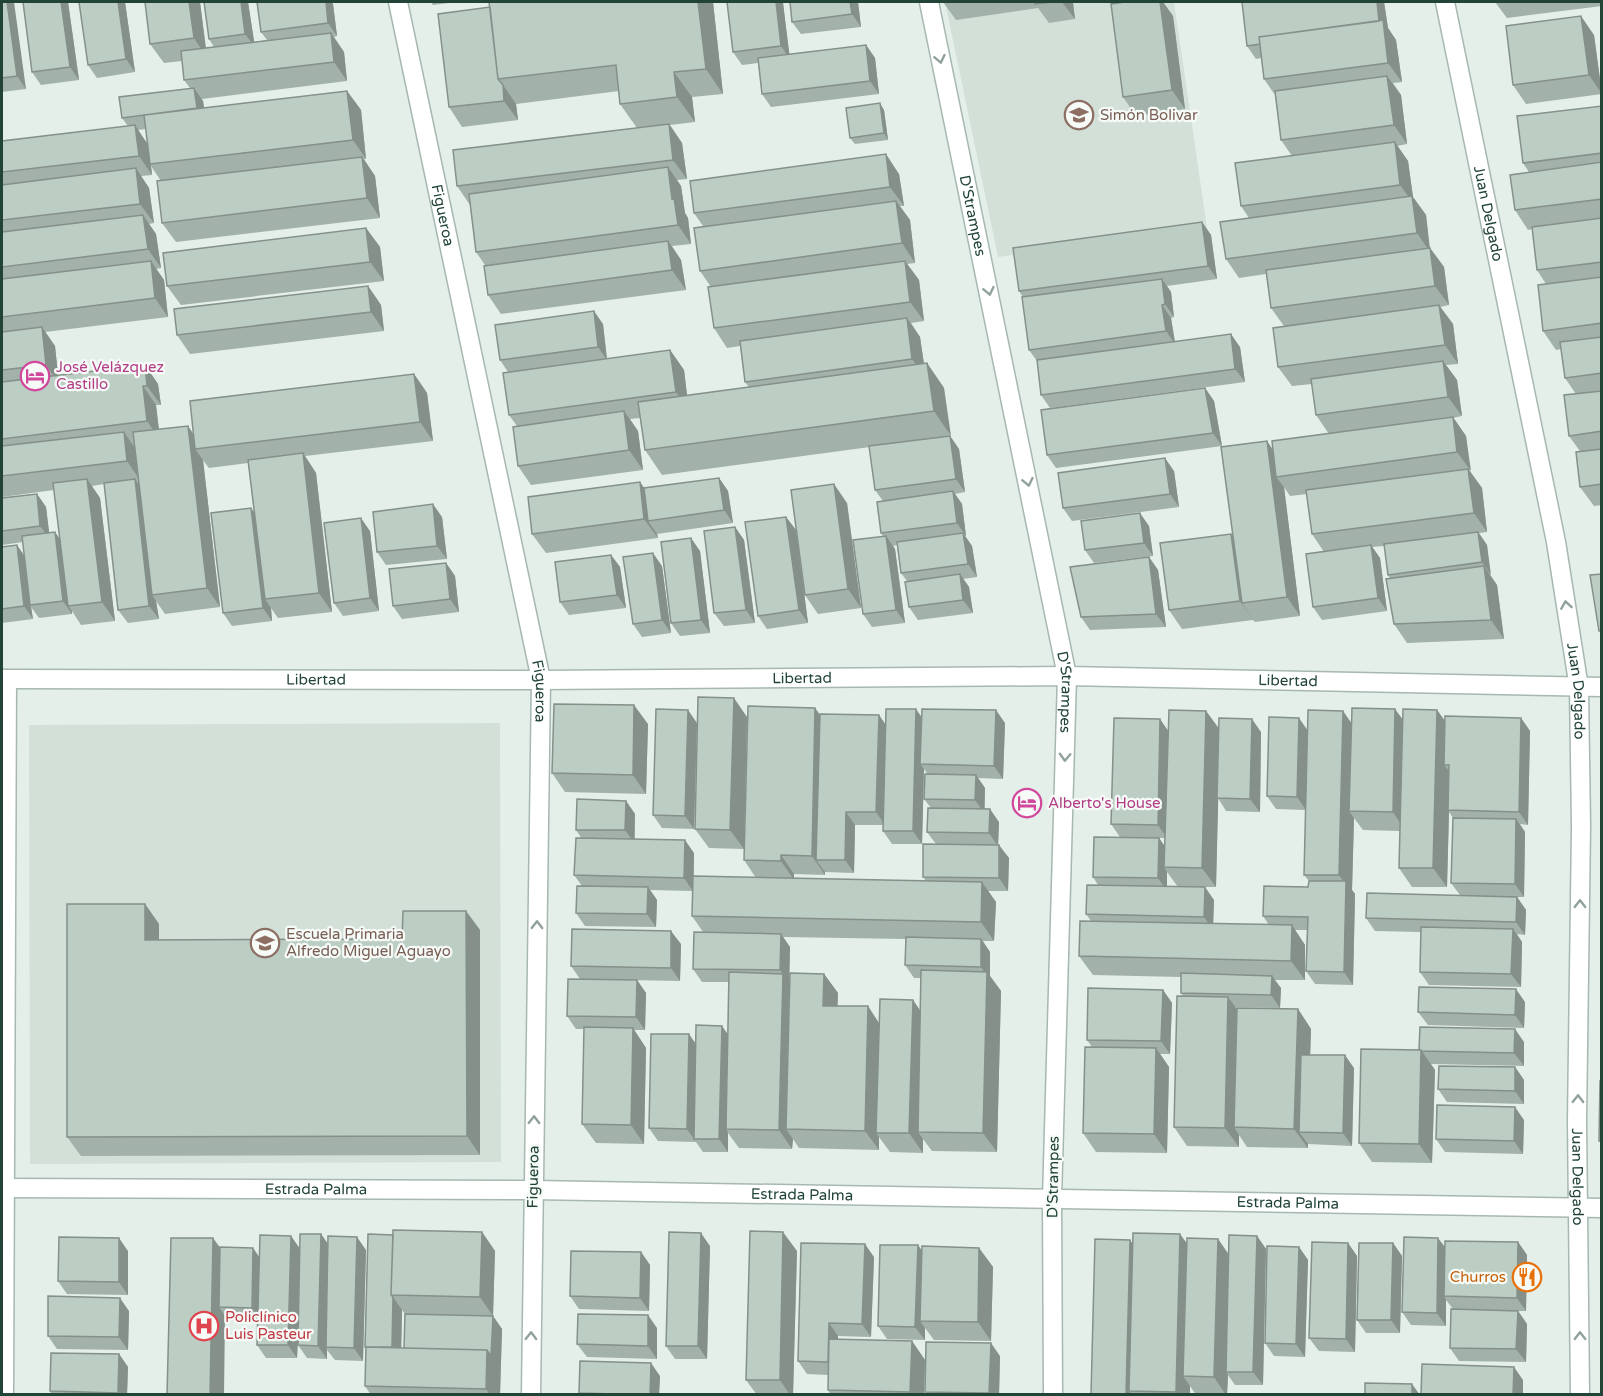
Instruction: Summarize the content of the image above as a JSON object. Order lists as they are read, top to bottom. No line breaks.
{"streets":{"street":["Juan Delgado","Figueroa","D'Strampes","Libertad","Estrada Palma"]},"crossings":[["Juan Delgado","Libertad"],["Juan Delgado","Estrada Palma"],["Figueroa","Libertad"],["Figueroa","Estrada Palma"],["D'Strampes","Libertad"],["D'Strampes","Estrada Palma"]],"one_way":["Juan Delgado","Figueroa","D'Strampes"],"places":{"school or university":["Simón Bolivar","Escuela Primaria Alfredo Miguel Aguayo"],"hotel":["José Velázquez Castillo","Alberto's House"],"restaurant":["Churros"],"hospital":["Policlínico Luis Pasteur"]}}
